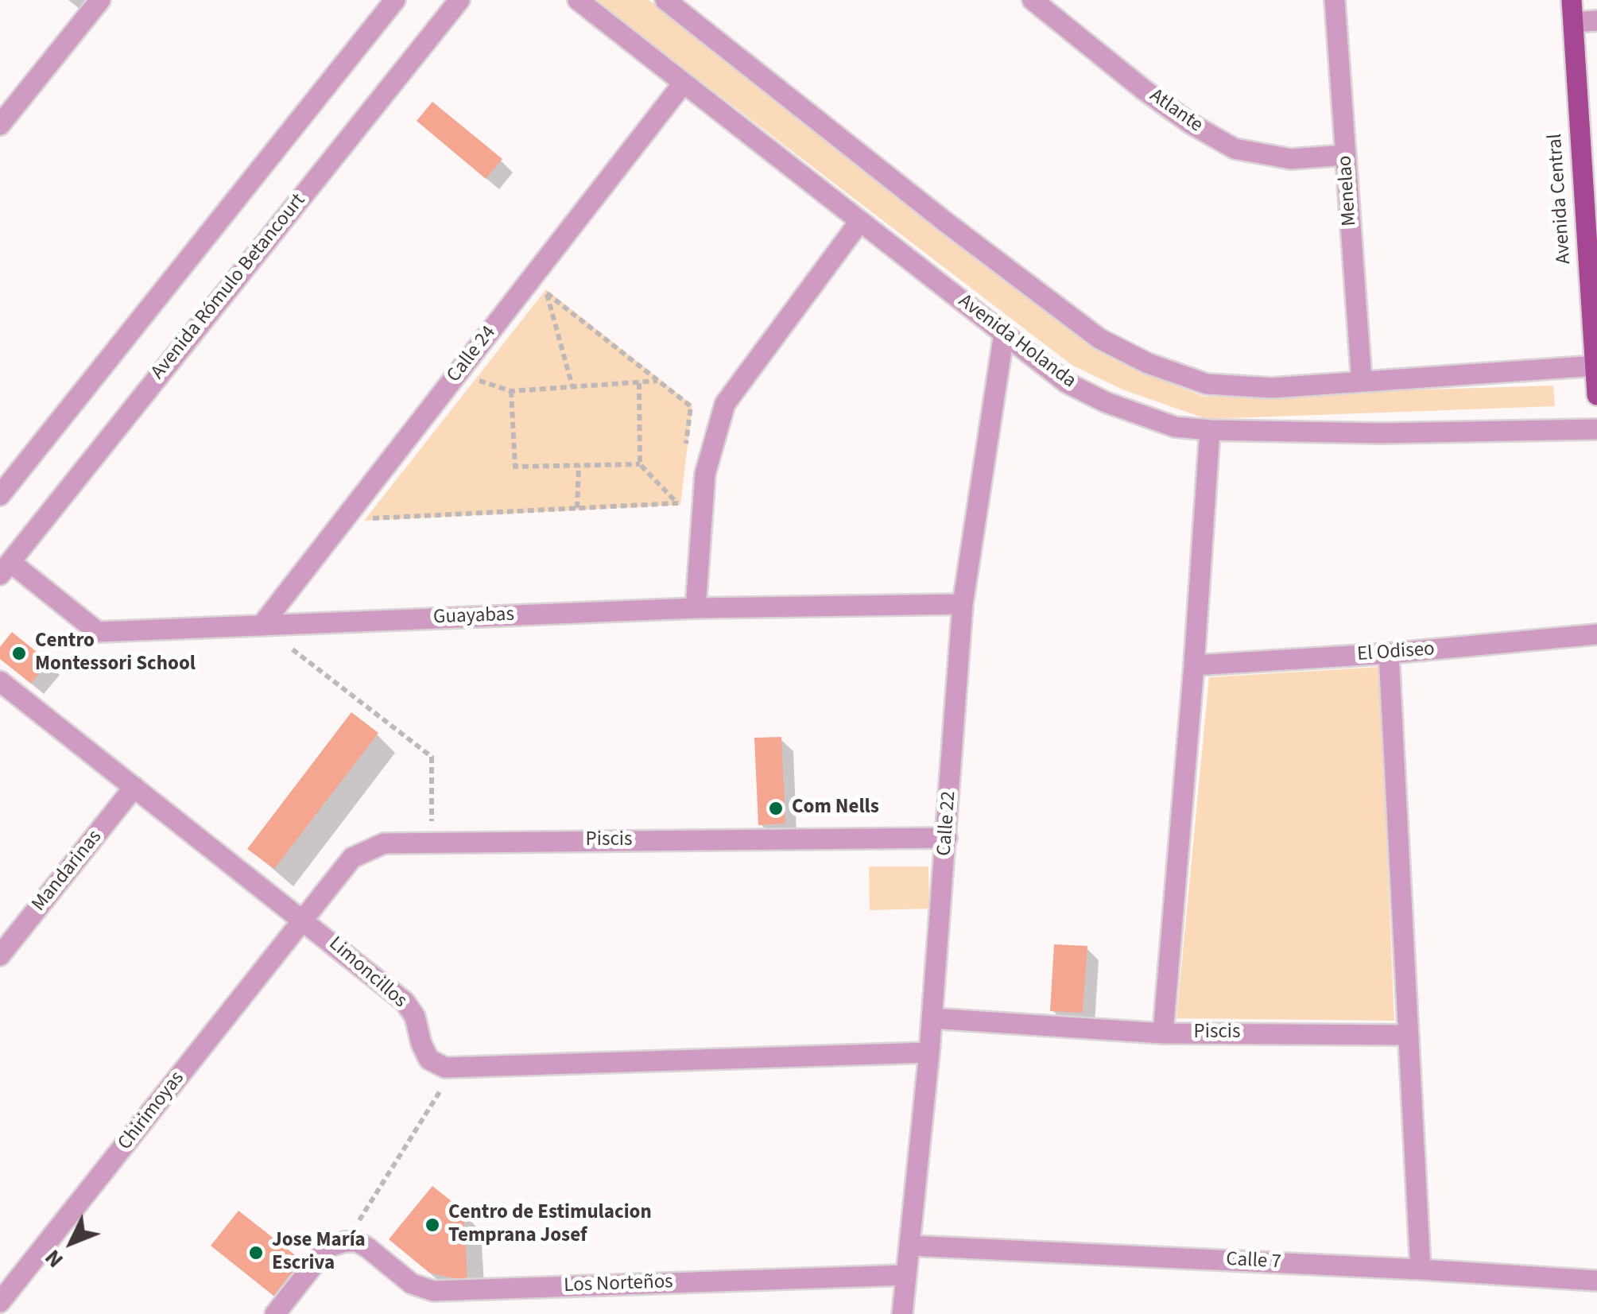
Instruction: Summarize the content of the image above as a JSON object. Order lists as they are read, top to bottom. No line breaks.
{"streets":{"main road":["Avenida Central"],"street":["Atlante","Menelao","Avenida Rómulo Betancourt","Avenida Holanda","Calle 24","Guayabas","El Odiseo","Calle 22","Piscis","Mandarinas","Limoncillos","Chirimoyas","Calle 7","Los Norteños"]},"crossings":[["Atlante","Menelao"],["Avenida Rómulo Betancourt","Guayabas"],["Avenida Holanda","Calle 24"],["Avenida Holanda","Calle 22"],["Calle 24","Guayabas"],["Guayabas","Calle 22"],["Calle 22","Piscis"],["Calle 22","Calle 7"],["Calle 22","Los Norteños"],["Piscis","Limoncillos"],["Piscis","Chirimoyas"],["Mandarinas","Limoncillos"],["Limoncillos","Chirimoyas"]],"places":["Centro Montessori School","Com Nells","Centro de Estimulacion Temprana Josef","Jose María Escriva"],"north":"bottom left"}
